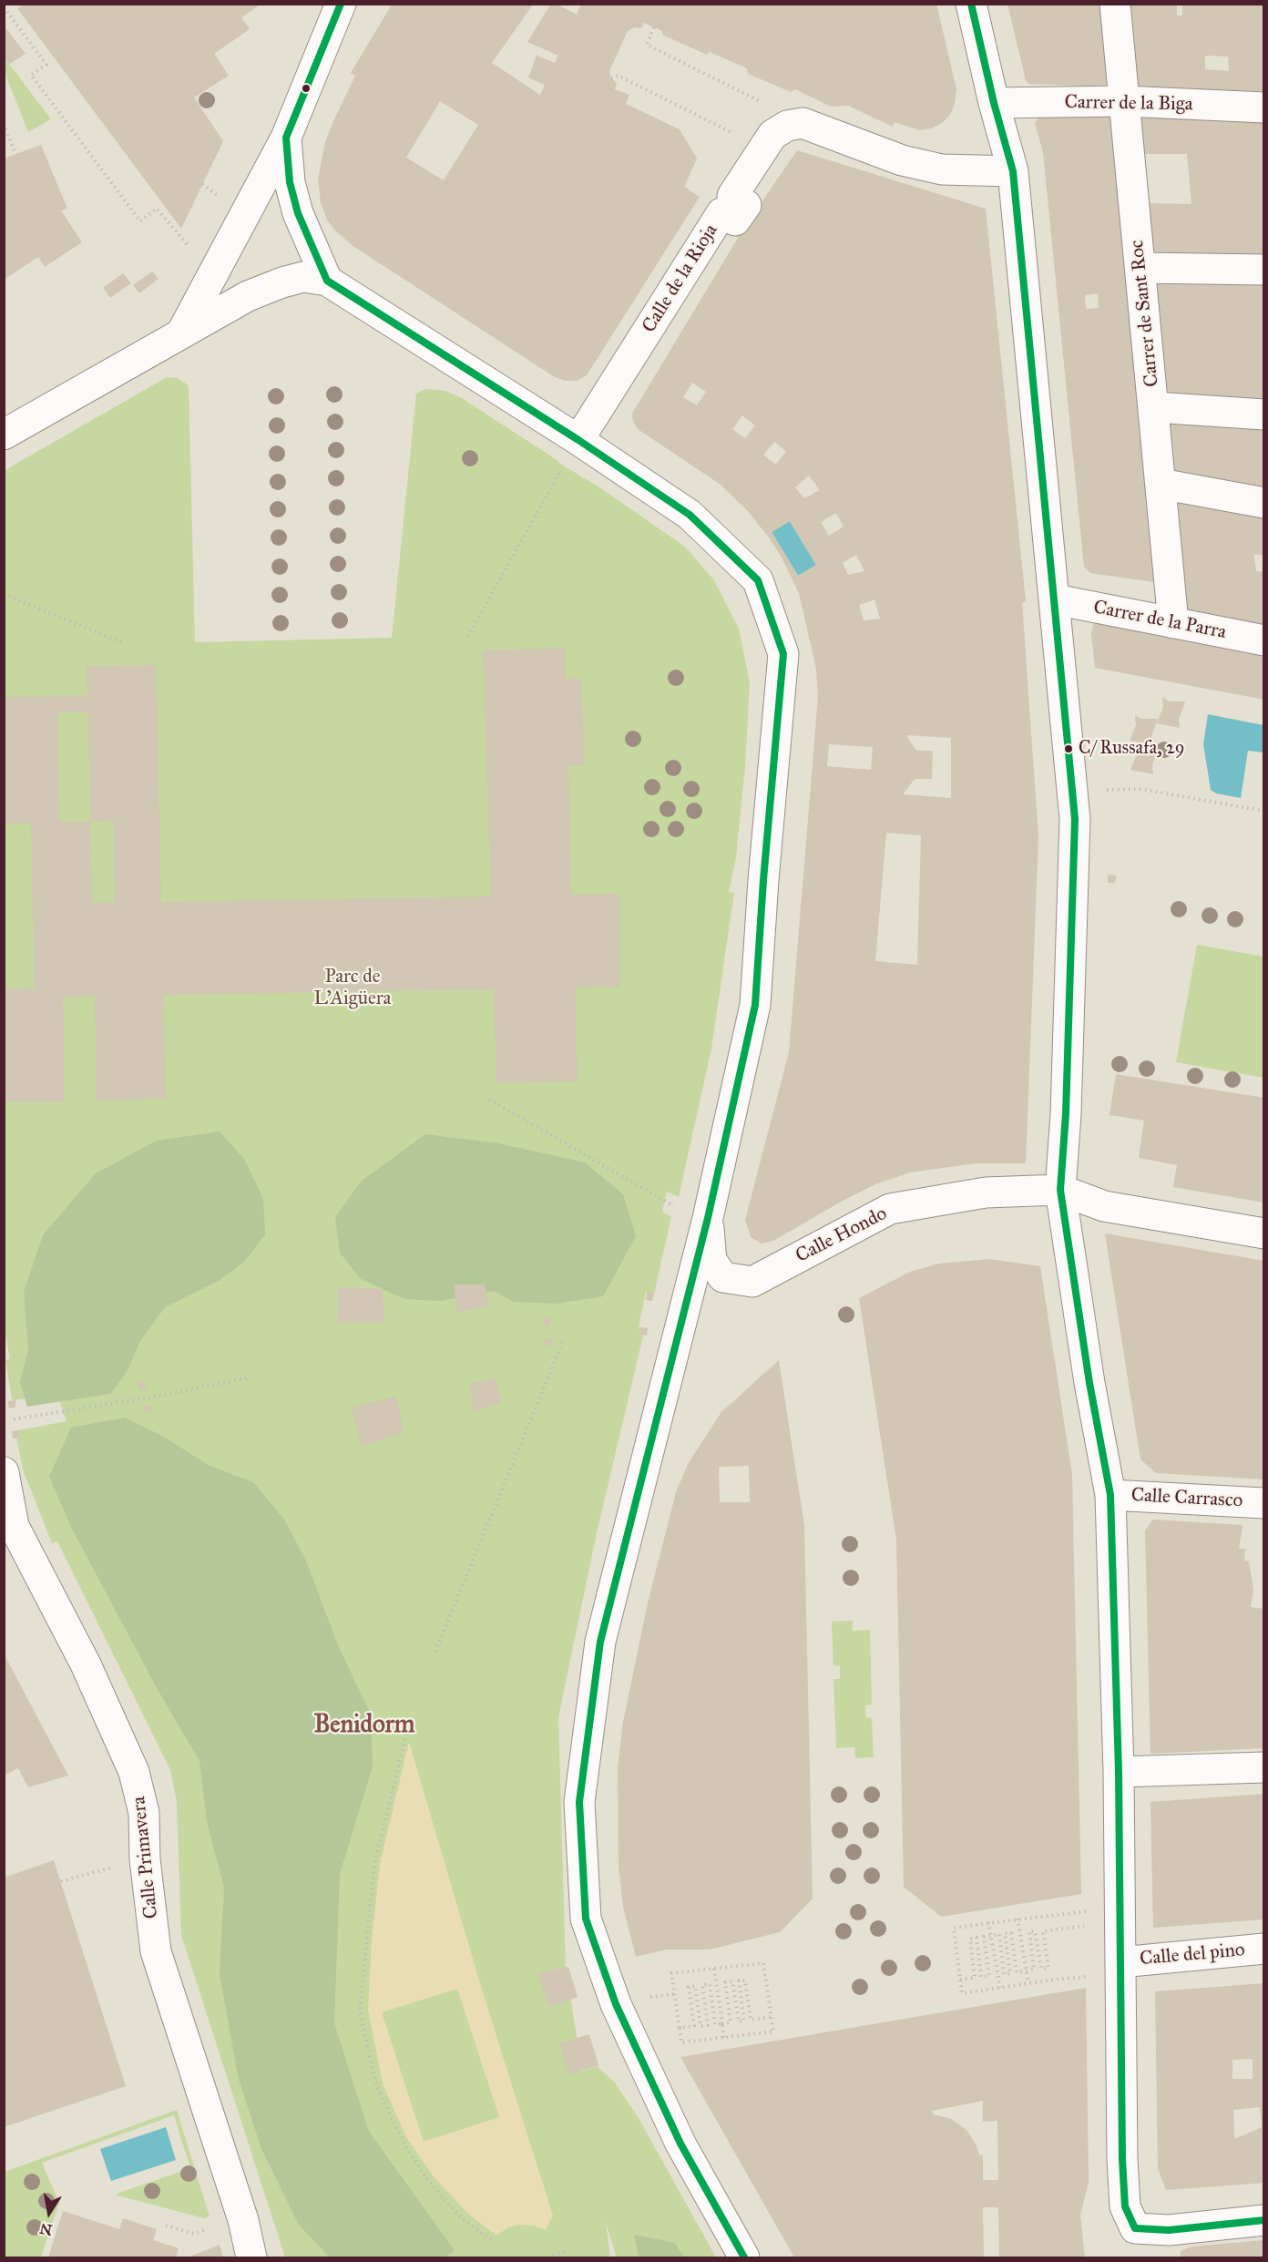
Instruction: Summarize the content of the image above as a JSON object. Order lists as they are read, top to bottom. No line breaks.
{"streets":{"street":["Carrer de la Biga","Calle de la Rioja","Carrer de Sant Roc","Carrer de la Parra","Calle Hondo","Calle Carrasco","Calle Primavera","Calle del pino"]},"crossings":[["Carrer de la Biga","Carrer de Sant Roc"],["Carrer de Sant Roc","Carrer de la Parra"]],"districts":["Benidorm"],"parks":["Parc de L'Aigüera"],"places":["C/ Russafa, 29"],"north":"bottom"}
